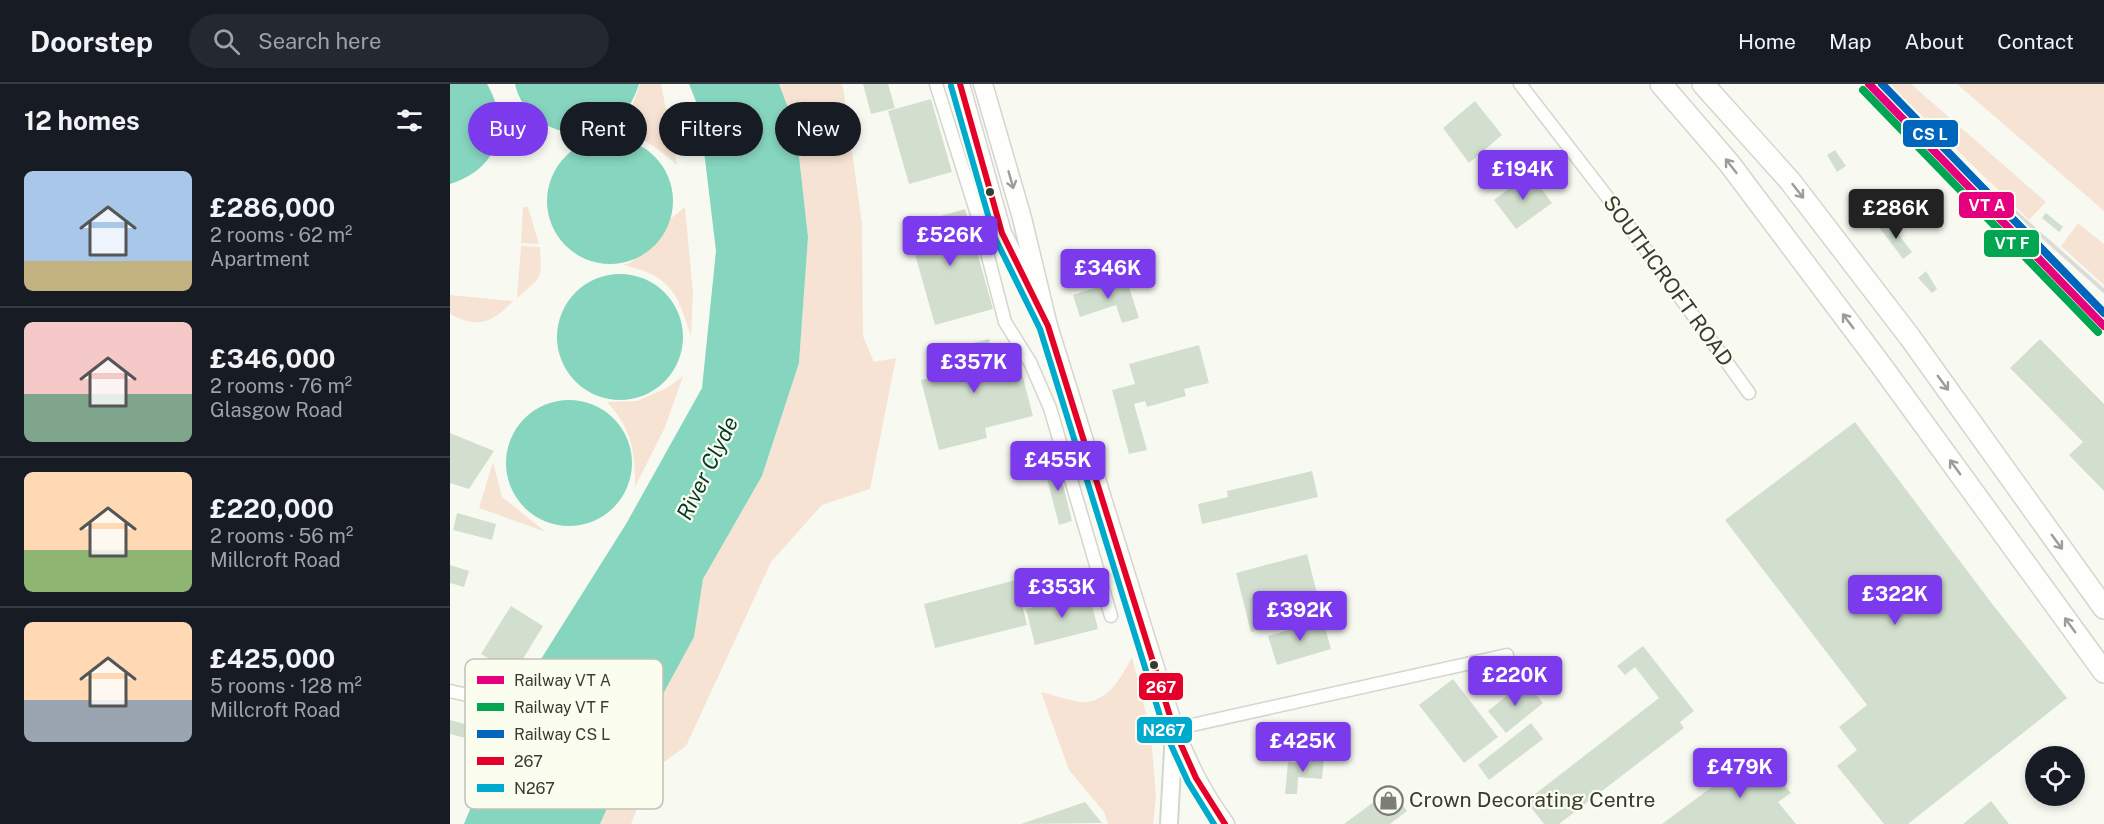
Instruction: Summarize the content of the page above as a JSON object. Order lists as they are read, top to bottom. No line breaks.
{"streets":{"street":["SOUTHCROFT ROAD"]},"water":["River Clyde"],"places":{"shop":["Crown Decorating Centre"]},"lines":["transit line 267","transit line N267"],"legend":["Railway VT A","Railway VT F","Railway CS L","267","N267"],"page":{"header":"Doorstep","search":"Search here","nav":["Home","Map","About","Contact"],"heading":"12 homes","chip":["Buy","Rent","Filters","New"],"price":["£194K","£286K","£526K","£346K","£357K","£455K","£353K","£322K","£392K","£220K","£425K","£479K"],"list":[{"name":"£286,000","note":"2 rooms · 62 m² · Apartment"},{"name":"£346,000","note":"2 rooms · 76 m² · Glasgow Road"},{"name":"£220,000","note":"2 rooms · 56 m² · Millcroft Road"},{"name":"£425,000","note":"5 rooms · 128 m² · Millcroft Road"}]}}
